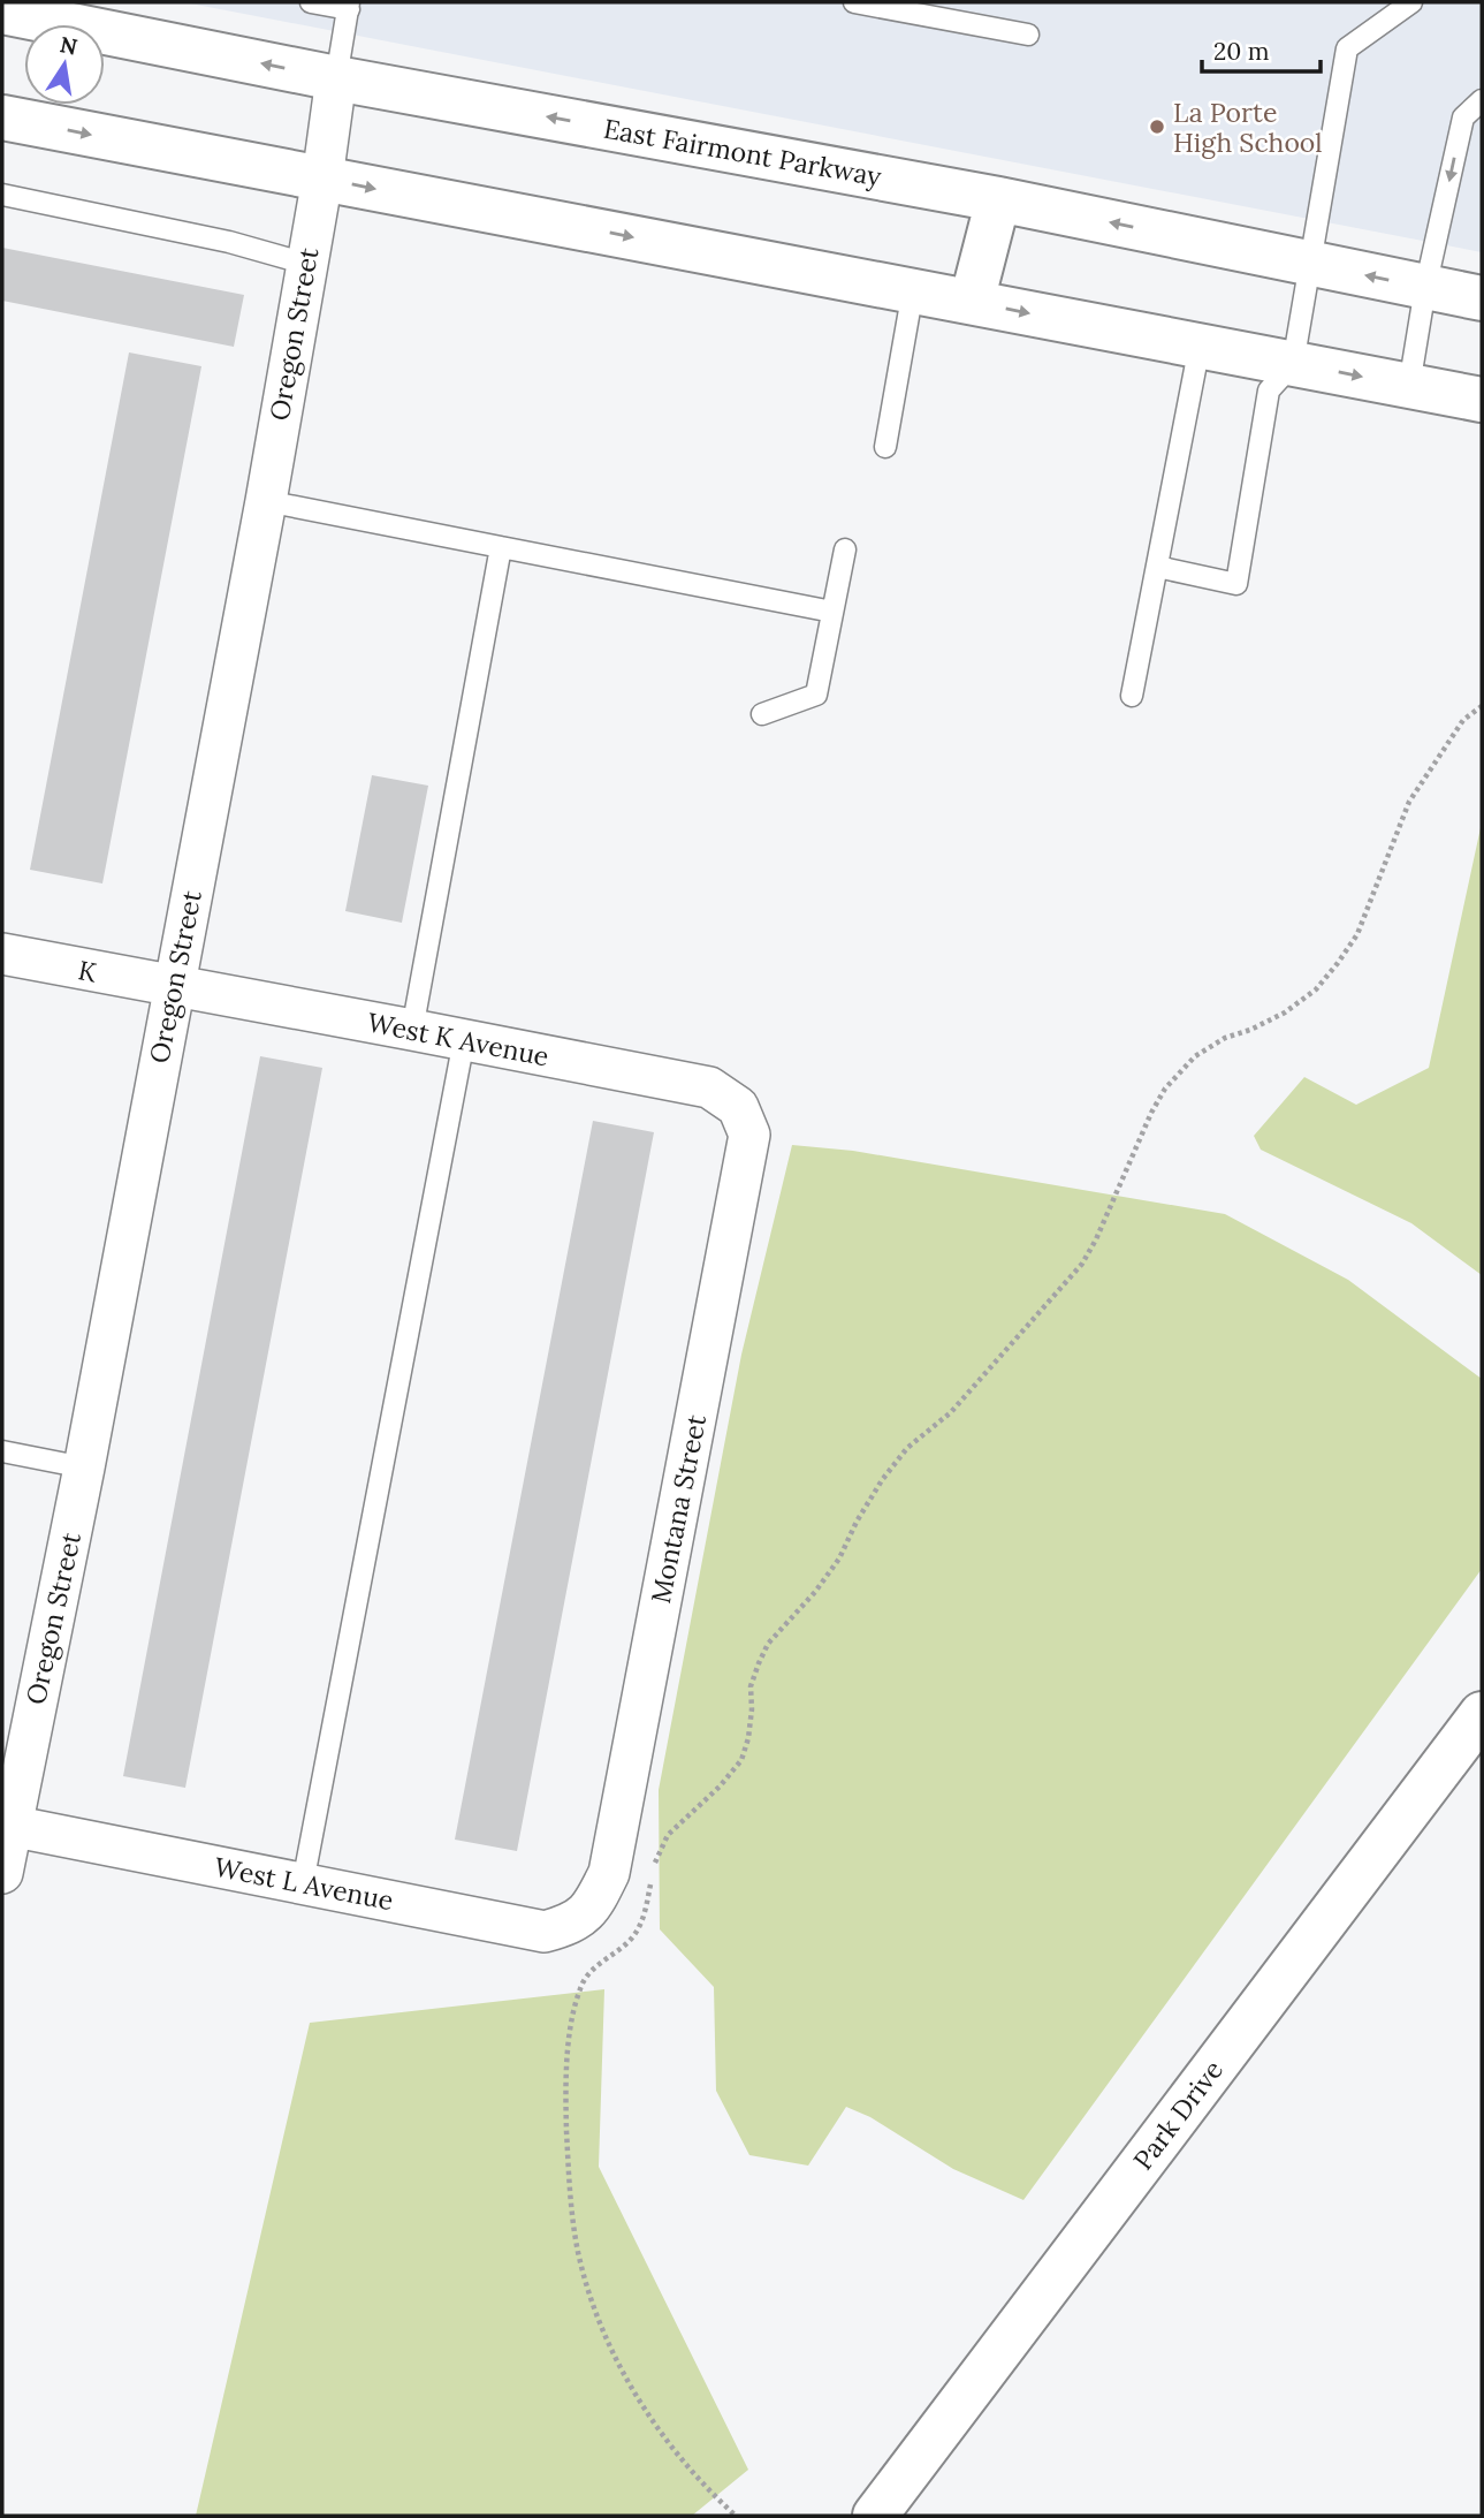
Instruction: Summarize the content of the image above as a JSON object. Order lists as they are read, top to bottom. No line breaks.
{"streets":{"street":["East Fairmont Parkway","Oregon Street","K","West K Avenue","Montana Street","West L Avenue","Park Drive"]},"crossings":[["East Fairmont Parkway","Oregon Street"],["Oregon Street","K"],["Oregon Street","West K Avenue"],["Oregon Street","West L Avenue"],["K","West K Avenue"],["West K Avenue","Montana Street"],["Montana Street","West L Avenue"]],"places":["La Porte High School"],"scale_bar":"20 m","north":"top"}
